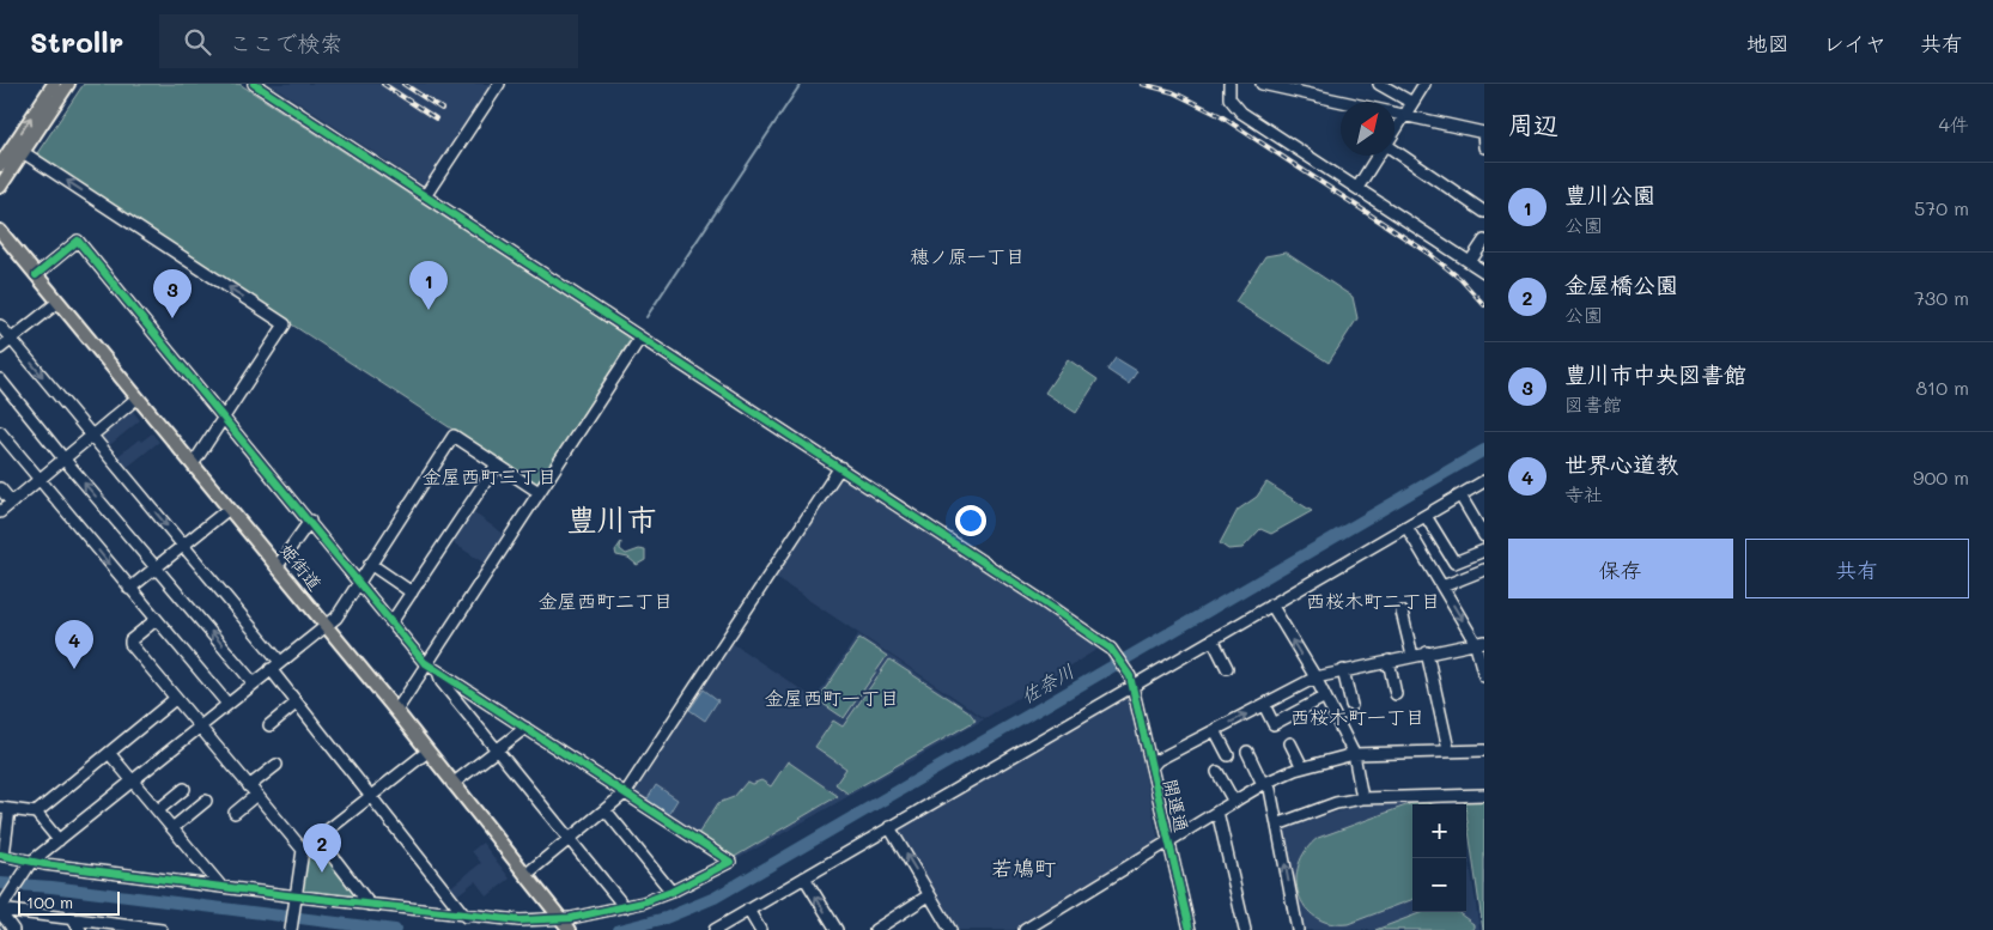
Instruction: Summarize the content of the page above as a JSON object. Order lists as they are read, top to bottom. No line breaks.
{"streets":{"main road":["姫街道"],"street":["開運通"]},"districts":["穂ノ原一丁目","金屋西町三丁目","豊川市","金屋西町二丁目","西桜木町二丁目","金屋西町一丁目","西桜木町一丁目","若鳩町"],"water":["佐奈川"],"scale_bar":"100 m","north":"top right","page":{"header":"Strollr","search":"ここで検索","nav":["地図","レイヤ","共有"],"heading":["周辺","4件"],"list":[{"mark":"1","name":"豊川公園","note":"公園","value":"570 m"},{"mark":"2","name":"金屋橋公園","note":"公園","value":"730 m"},{"mark":"3","name":"豊川市中央図書館","note":"図書館","value":"810 m"},{"mark":"4","name":"世界心道教","note":"寺社","value":"900 m"}],"pins":["1","3","4","2"],"buttons":["保存","共有"],"map_buttons":["+","−"],"scale":"100 m"}}
